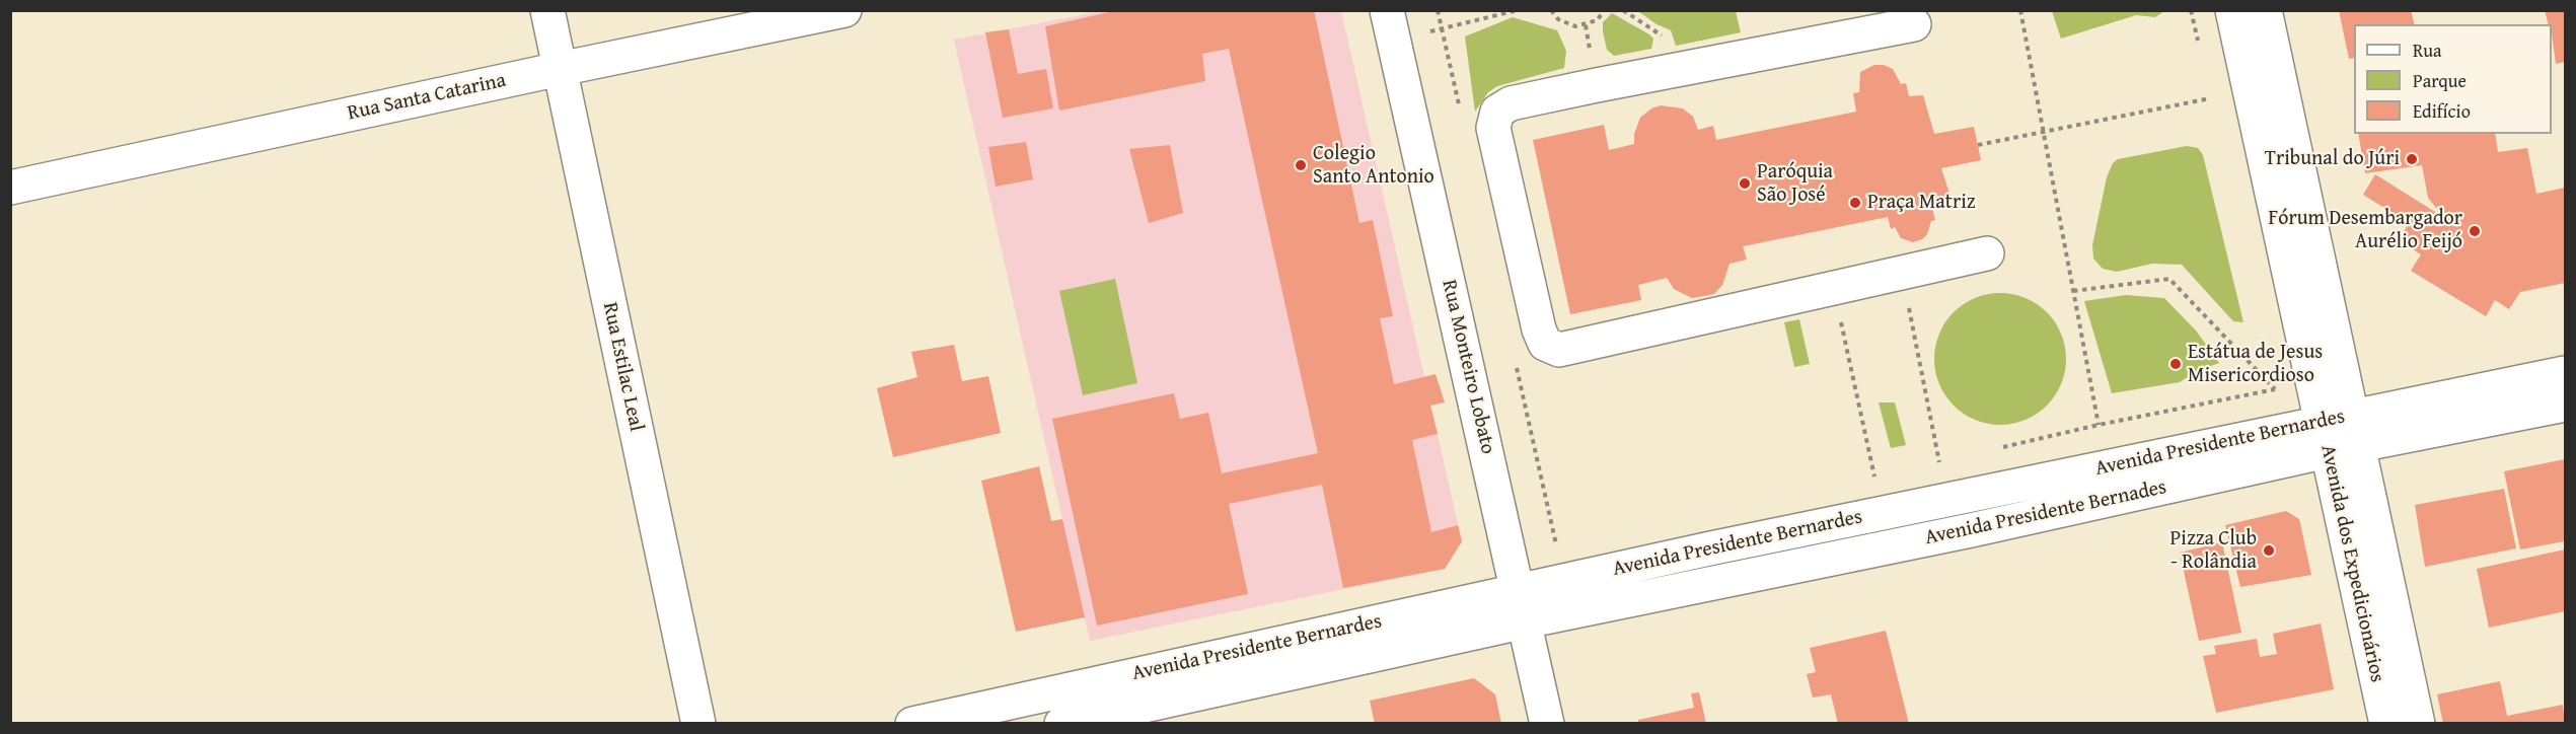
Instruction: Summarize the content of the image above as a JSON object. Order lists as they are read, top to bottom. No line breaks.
{"streets":{"street":["Rua Santa Catarina","Rua Estilac Leal","Rua Monteiro Lobato","Avenida Presidente Bernardes","Avenida Presidente Bernades","Avenida dos Expedicionários"]},"crossings":[["Rua Santa Catarina","Rua Estilac Leal"],["Rua Monteiro Lobato","Avenida Presidente Bernardes"],["Rua Monteiro Lobato","Avenida Presidente Bernades"],["Avenida Presidente Bernardes","Avenida Presidente Bernades"],["Avenida Presidente Bernardes","Avenida dos Expedicionários"],["Avenida Presidente Bernades","Avenida dos Expedicionários"]],"places":["Tribunal do Júri","Colegio Santo Antonio","Paróquia São José","Praça Matriz","Fórum Desembargador Aurélio Feijó","Estátua de Jesus Misericordioso","Pizza Club - Rolândia"],"legend":["Rua","Parque","Edifício"]}
